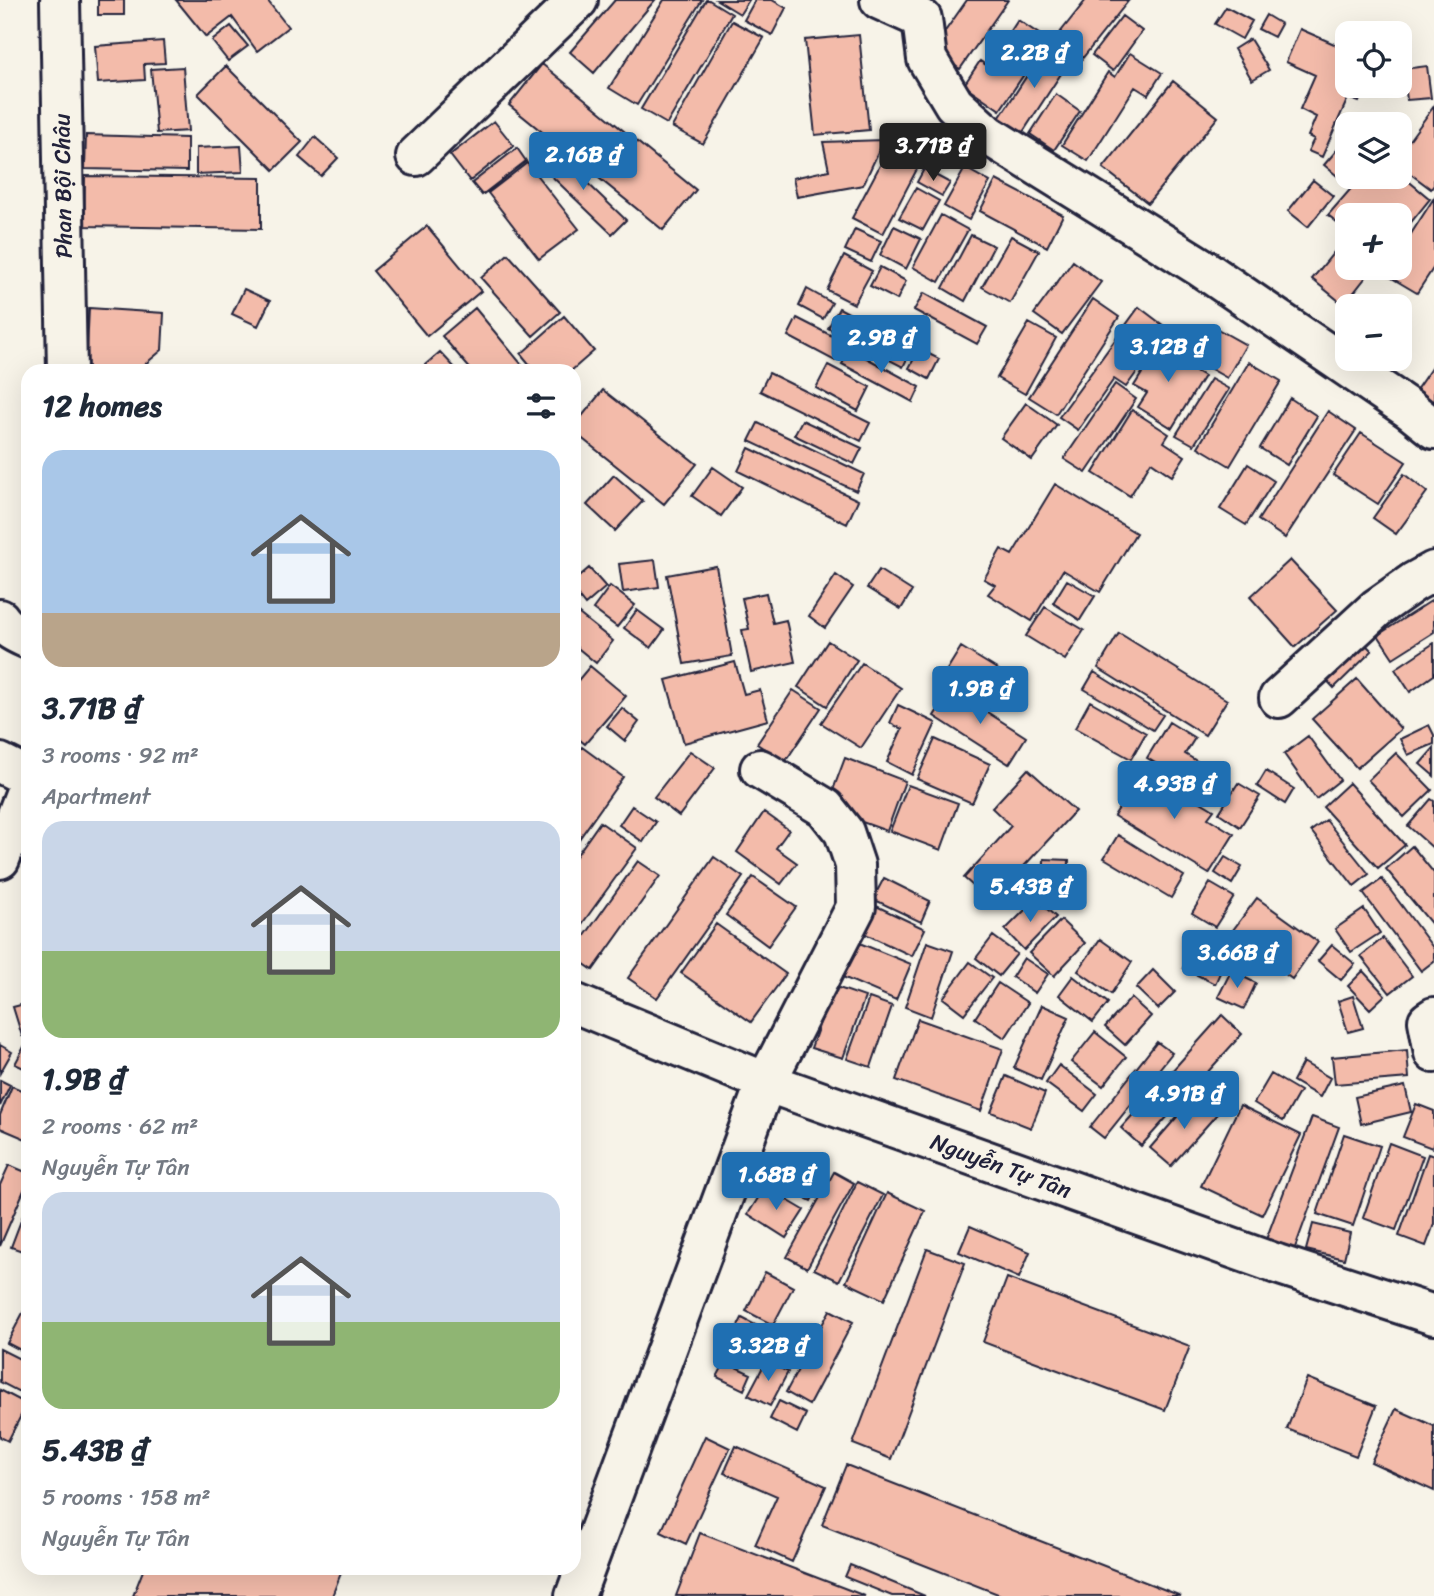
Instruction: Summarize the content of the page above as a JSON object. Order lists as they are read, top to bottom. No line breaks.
{"streets":{"street":["Phan Bội Châu","Nguyễn Tự Tân"]},"page":{"map_buttons":["+","−"],"price":["2.2B ₫","3.71B ₫","2.16B ₫","2.9B ₫","3.12B ₫","1.9B ₫","4.93B ₫","5.43B ₫","3.66B ₫","4.91B ₫","1.68B ₫","3.32B ₫"],"heading":"12 homes","list":[{"name":"3.71B ₫","note":"3 rooms · 92 m² · Apartment"},{"name":"1.9B ₫","note":"2 rooms · 62 m² · Nguyễn Tự Tân"},{"name":"5.43B ₫","note":"5 rooms · 158 m² · Nguyễn Tự Tân"}]}}
